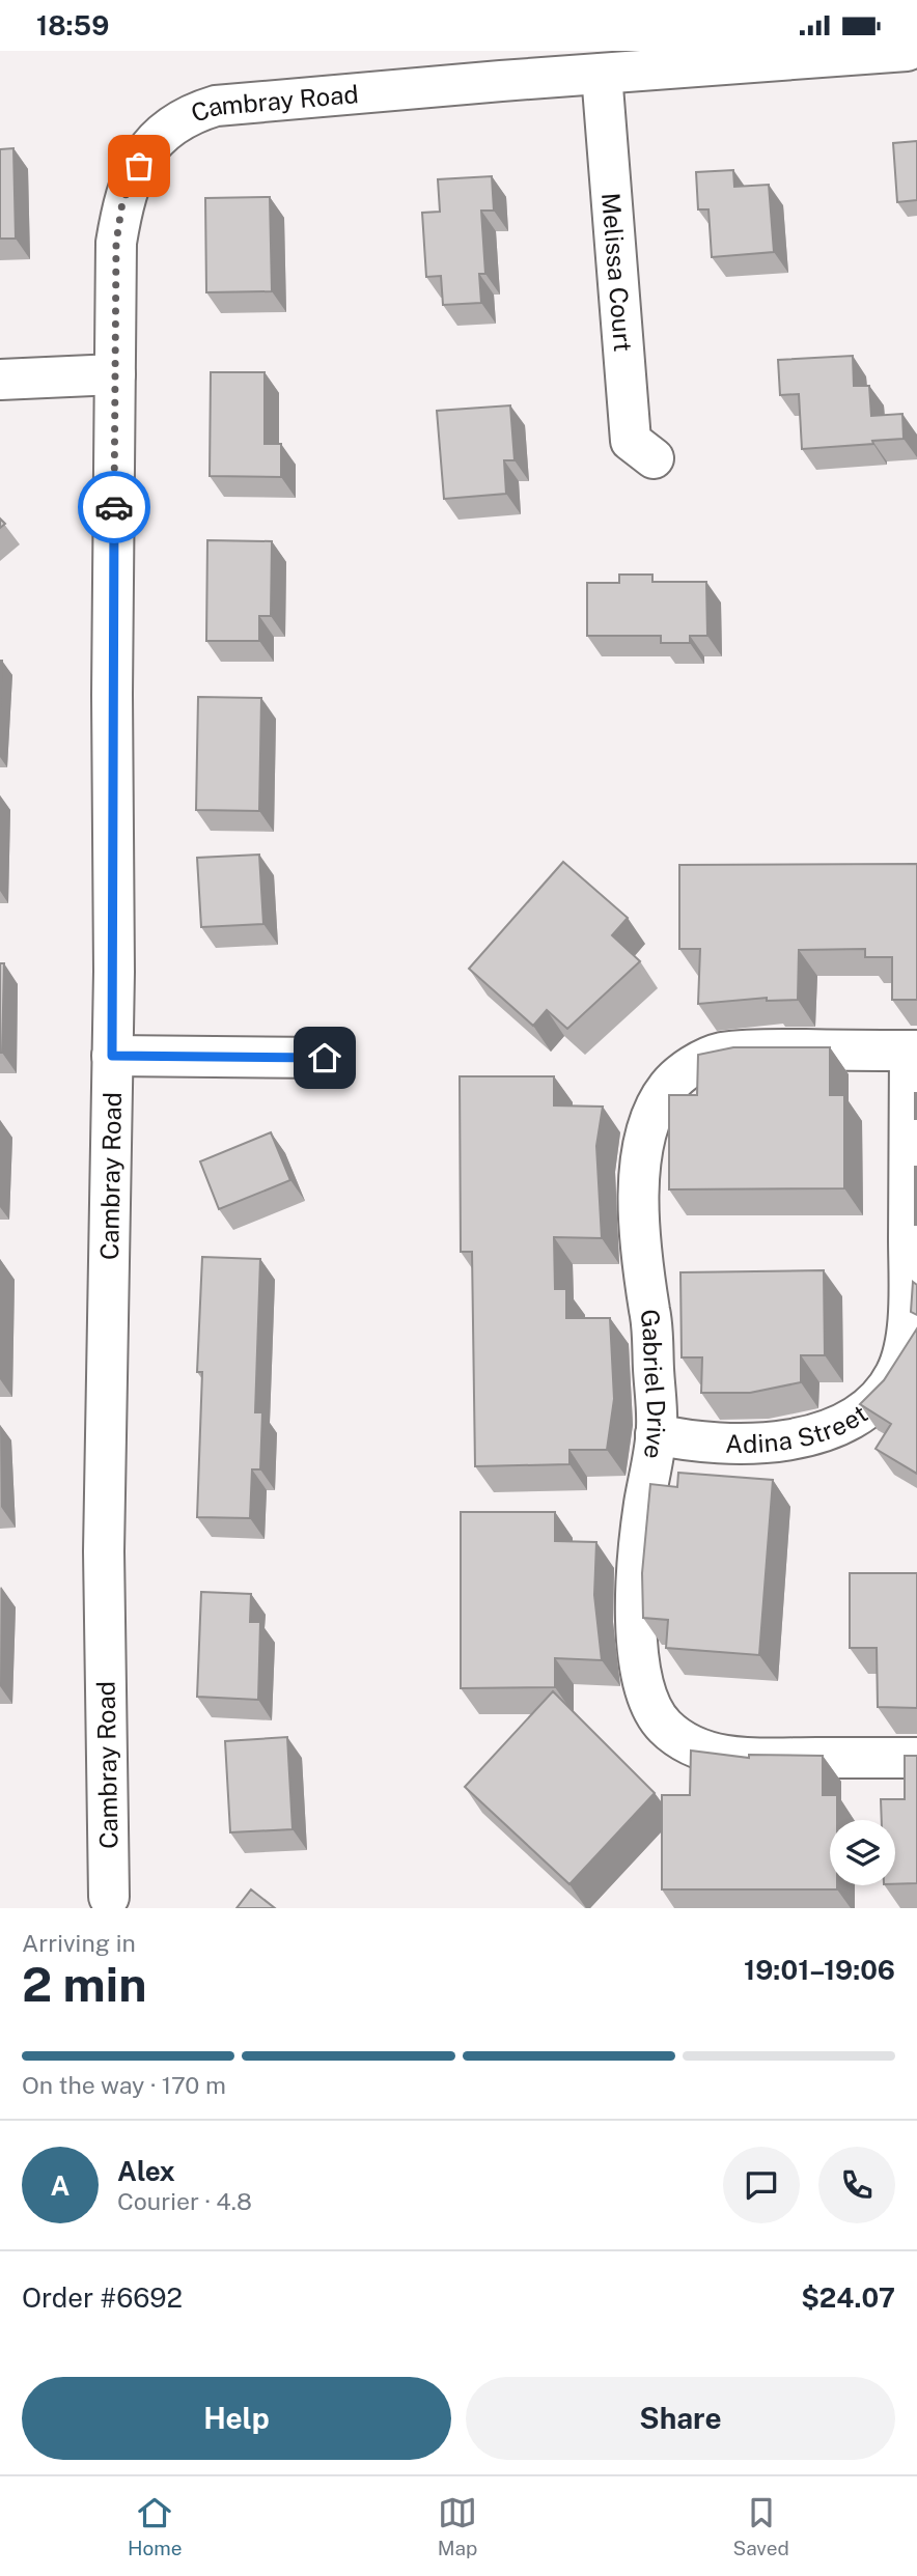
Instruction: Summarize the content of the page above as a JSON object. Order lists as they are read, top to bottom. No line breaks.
{"streets":{"street":["Cambray Road","Melissa Court","Gabriel Drive","Adina Street"]},"crossings":[["Cambray Road","Melissa Court"],["Gabriel Drive","Adina Street"]],"page":{"status":"18:59","heading":["2 min","Arriving in","19:01–19:06"],"panel":["Alex","Courier · 4.8","Order #6692","$24.07"],"bar":"On the way · 170 m","round":"A","buttons":["Help","Share"],"tabs":["Home","Map","Saved"]}}
